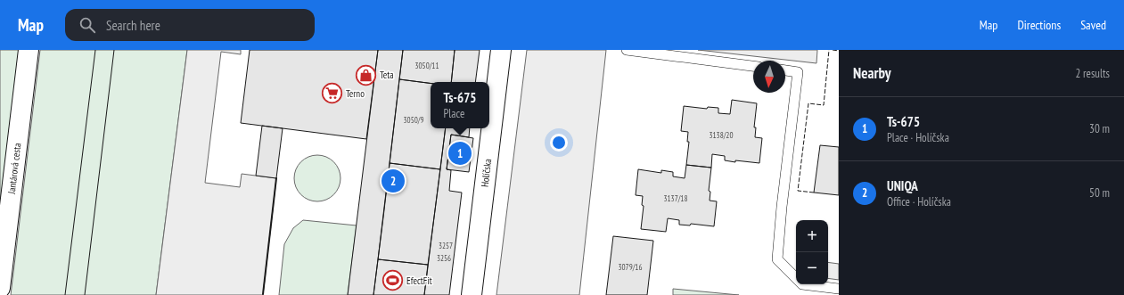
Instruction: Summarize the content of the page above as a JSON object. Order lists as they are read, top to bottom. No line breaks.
{"streets":{"street":["Jantárová cesta","Holíčska"]},"places":{"shop":["Teta"],"supermarket":["Terno"],"sports":["EfectFit"]},"house_numbers":["3050/11","3050/9","3138/20","3137/18","3257","3256","3079/16"],"north":"bottom","page":{"header":"Map","search":"Search here","nav":["Map","Directions","Saved"],"heading":["Nearby","2 results"],"popup":["Ts-675","Place"],"list":[{"mark":"1","name":"Ts-675","note":"Place · Holíčska","value":"30 m"},{"mark":"2","name":"UNIQA","note":"Office · Holíčska","value":"50 m"}],"pins":["1","2"],"map_buttons":["+","−"]}}
